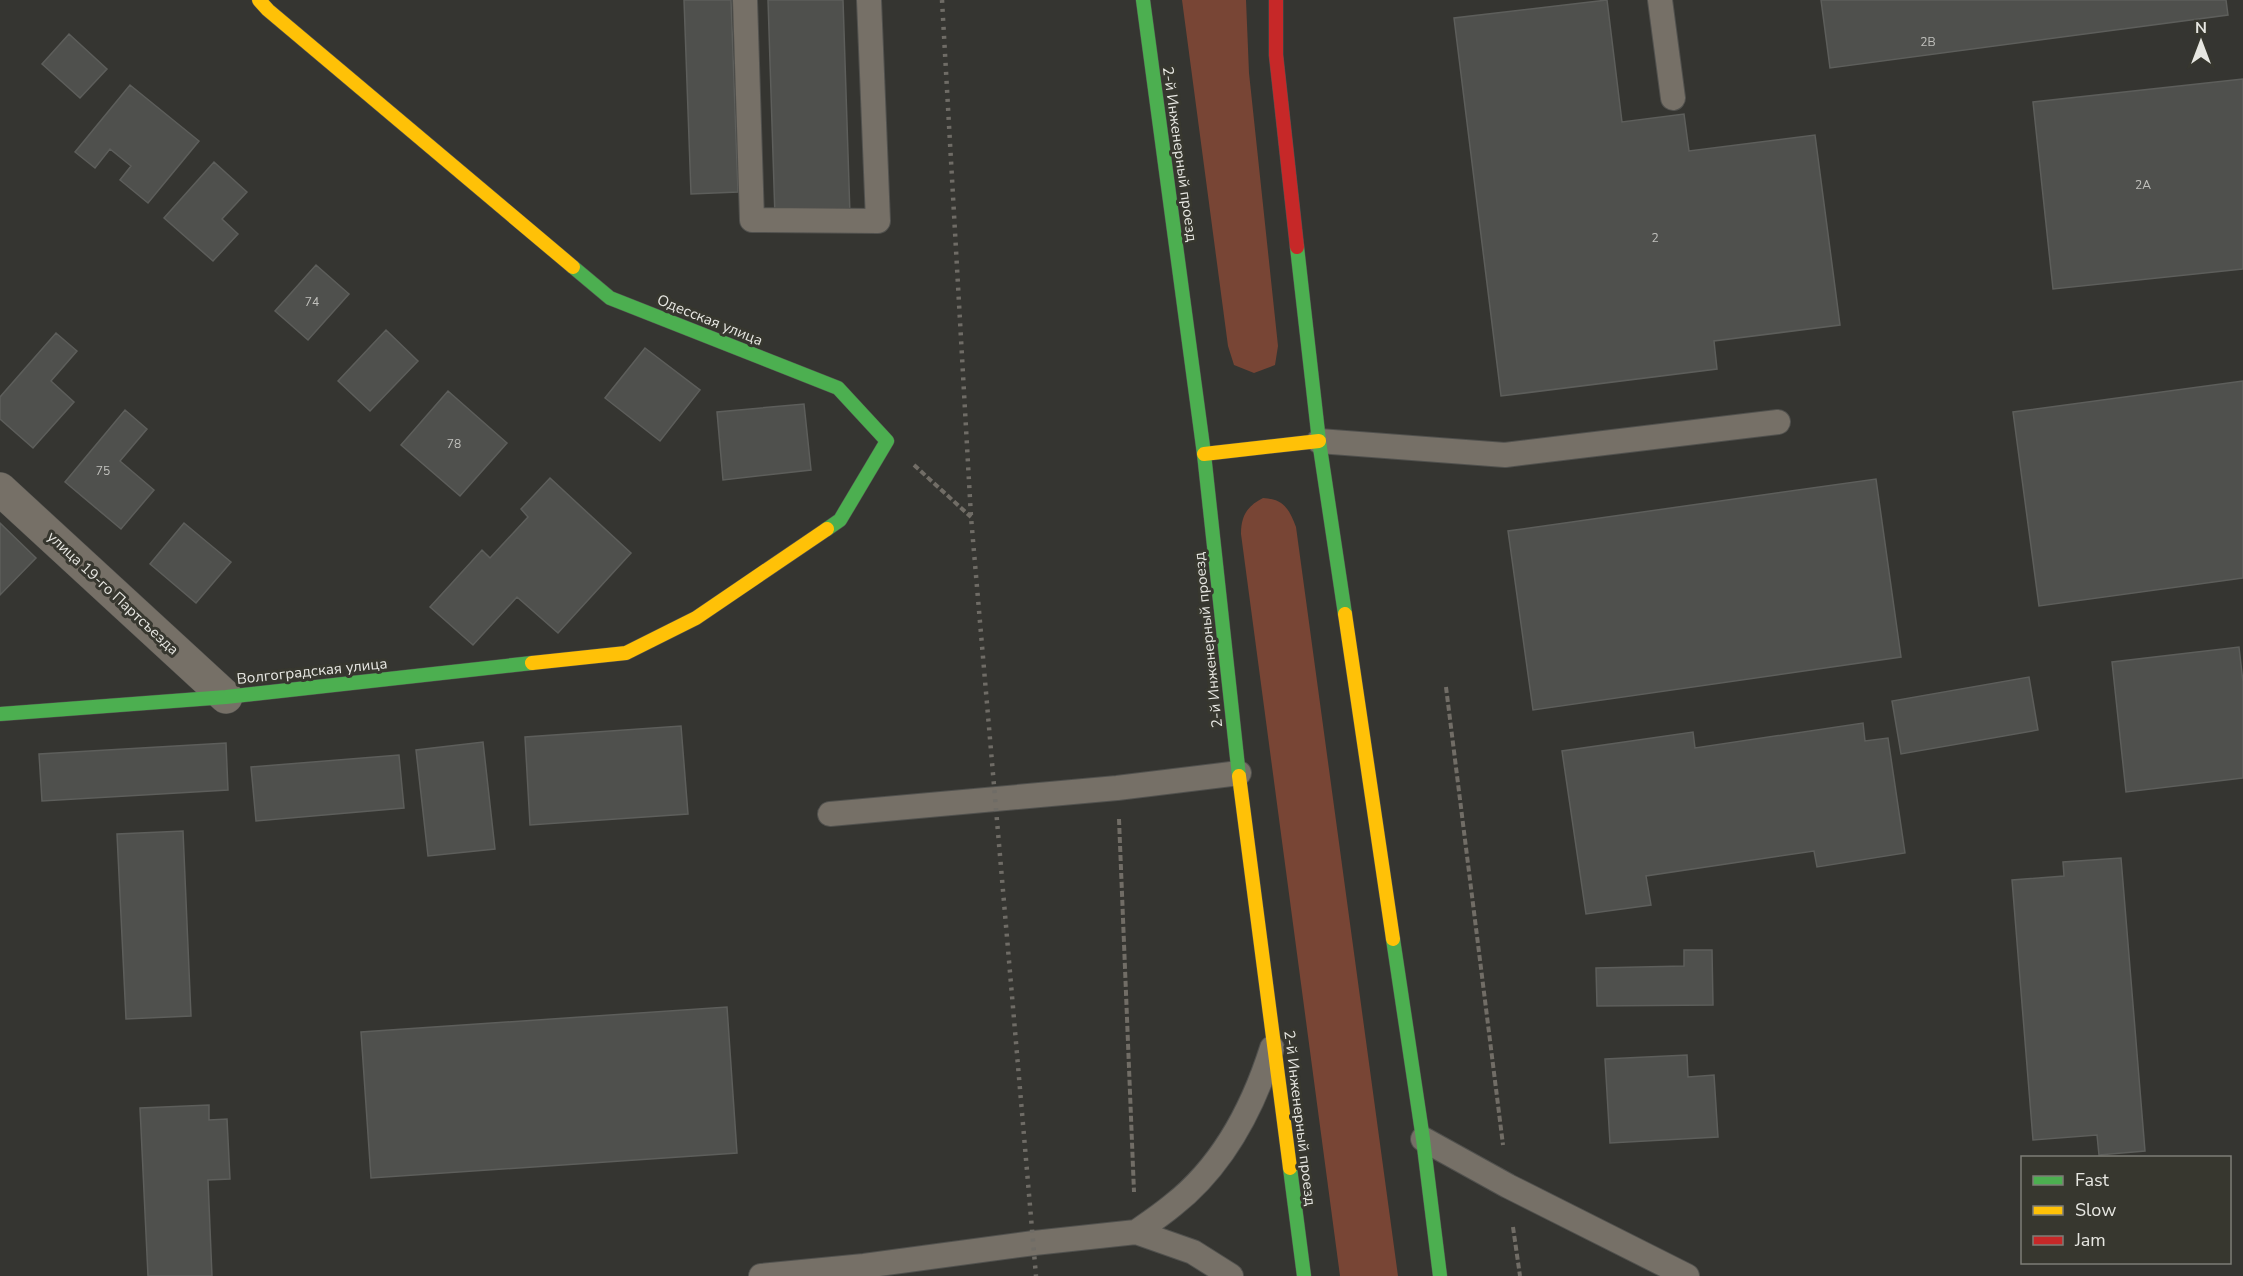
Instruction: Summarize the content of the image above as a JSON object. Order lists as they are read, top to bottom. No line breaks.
{"streets":{"main road":["2-й Инженерный проезд","Одесская улица","Волгоградская улица"],"street":["улица 19-го Партсъезда"]},"crossings":[["Одесская улица","Волгоградская улица"],["улица 19-го Партсъезда","Волгоградская улица"]],"house_numbers":["2В","2А","2","74","78","75"],"legend":["Fast","Slow","Jam"],"north":"top"}
